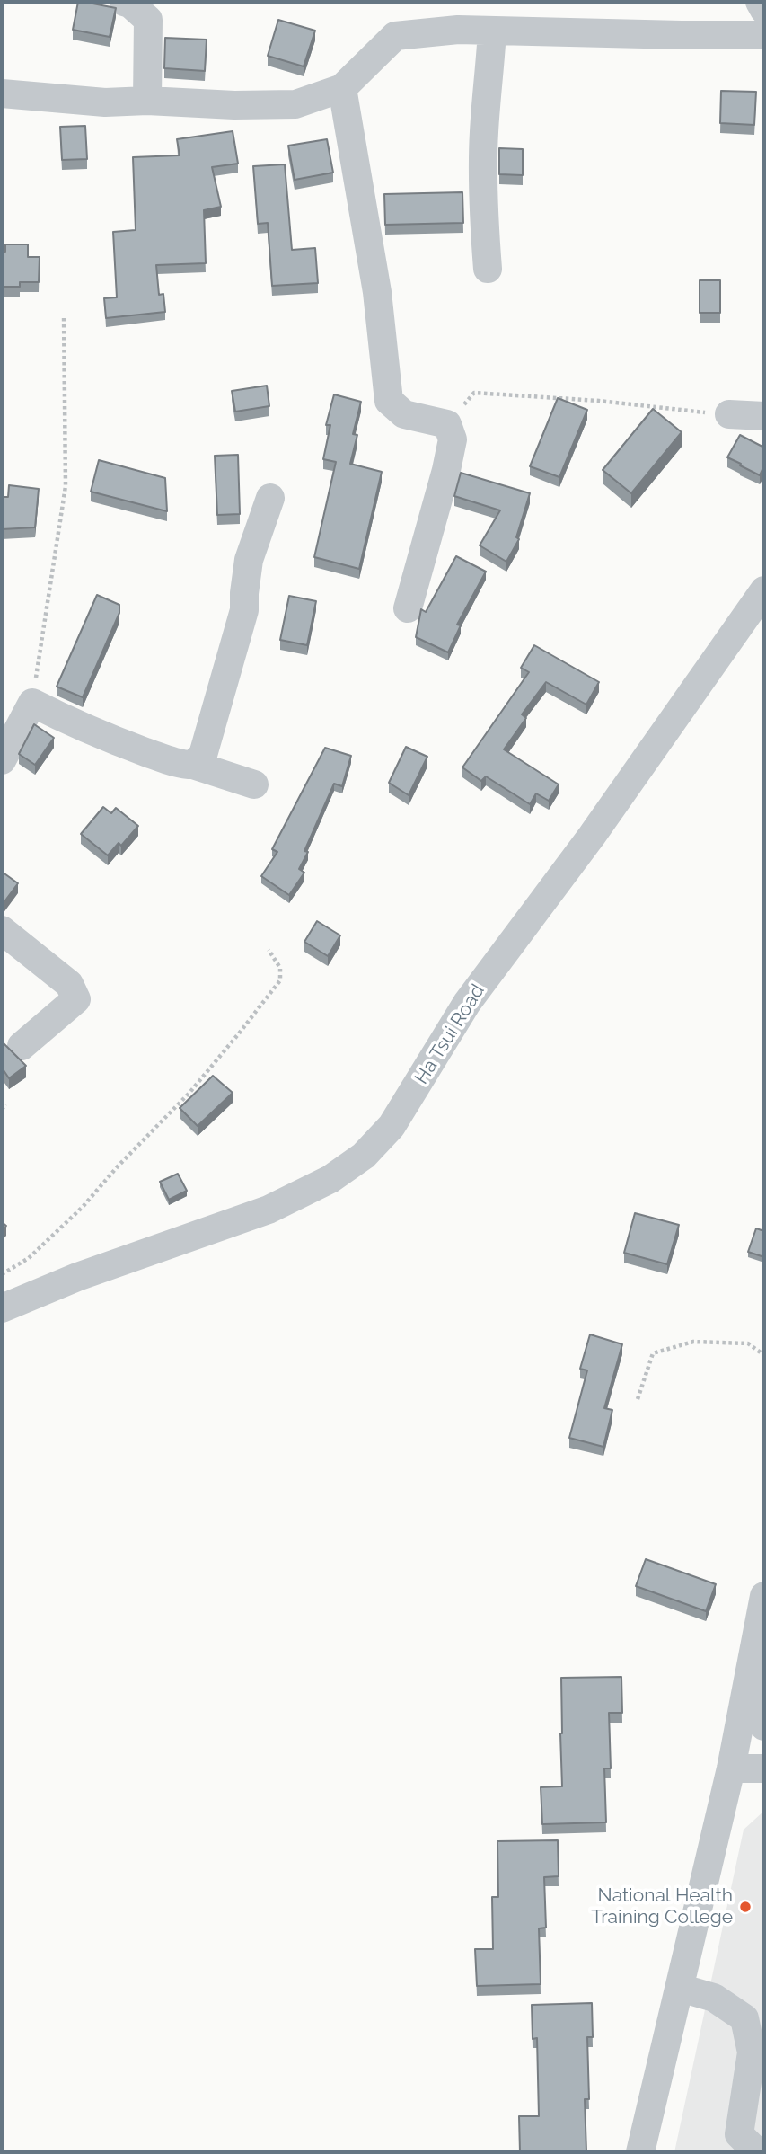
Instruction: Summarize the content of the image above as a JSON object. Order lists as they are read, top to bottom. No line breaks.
{"streets":{"street":["Ha Tsui Road"]},"places":["National Health Training College"]}
